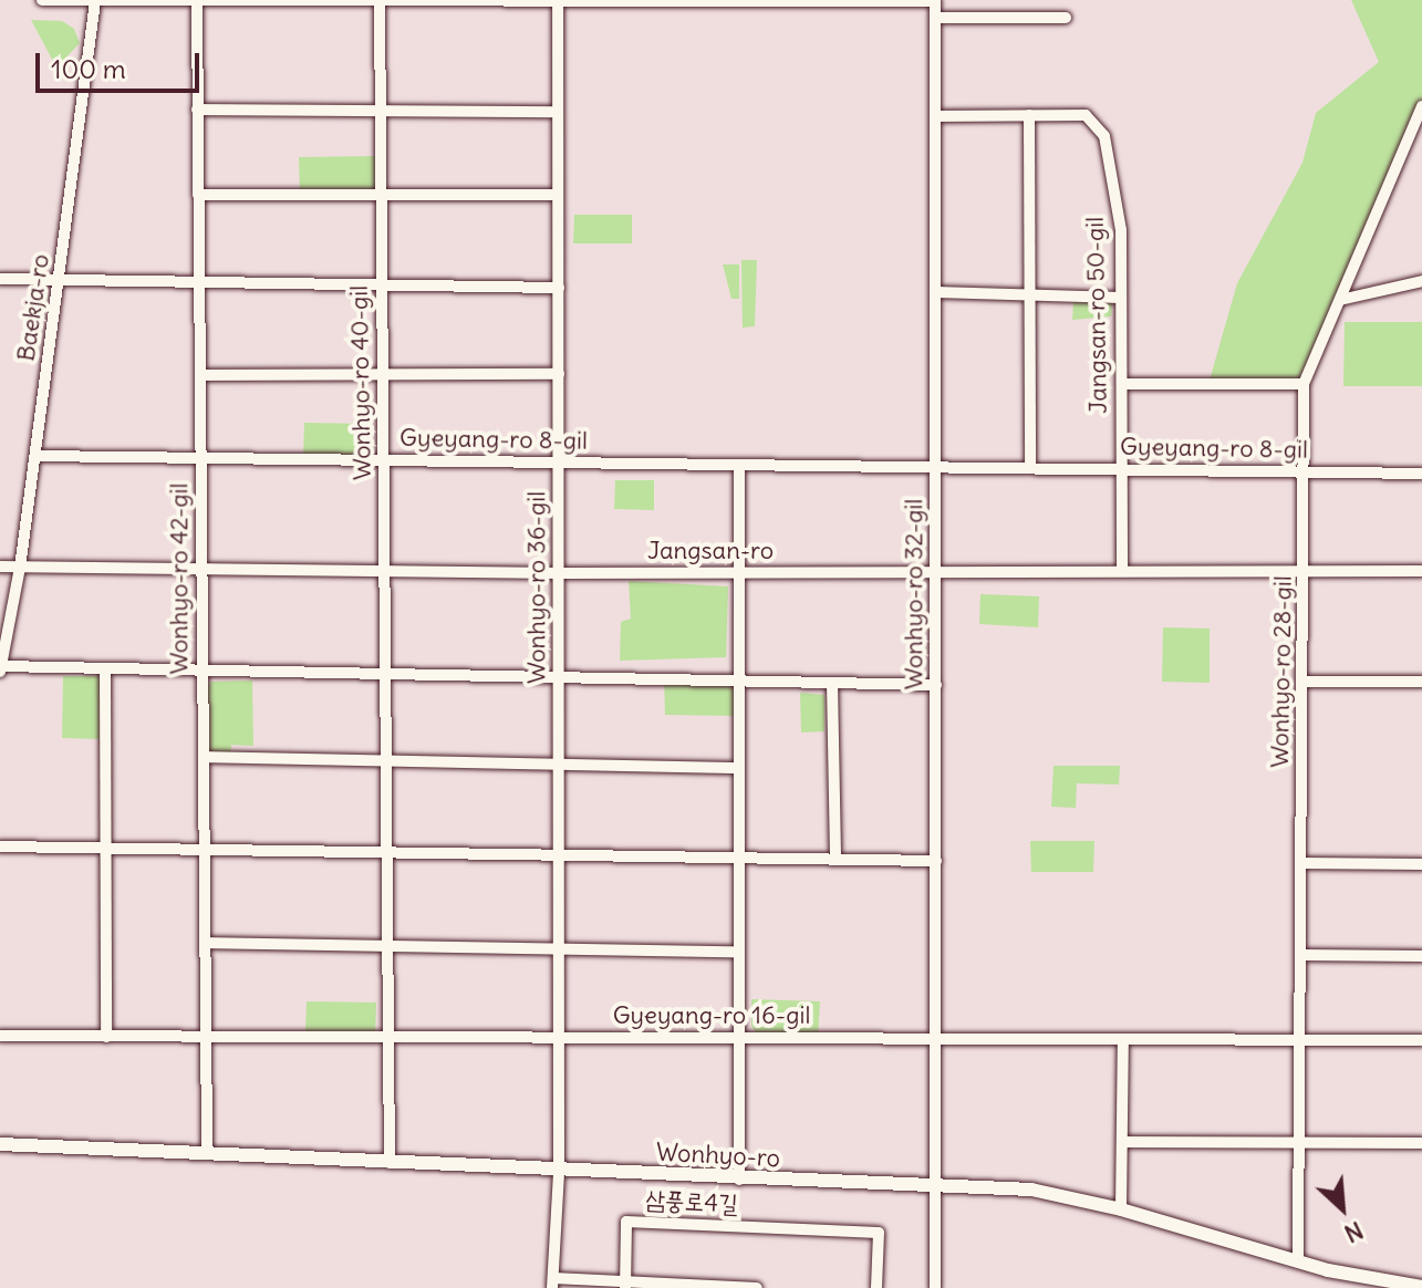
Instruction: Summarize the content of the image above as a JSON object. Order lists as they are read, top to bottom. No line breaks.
{"streets":{"main road":["Wonhyo-ro"],"street":["Baekja-ro","Jangsan-ro 50-gil","Wonhyo-ro 40-gil","Gyeyang-ro 8-gil","Jangsan-ro","Wonhyo-ro 42-gil","Wonhyo-ro 36-gil","Wonhyo-ro 32-gil","Wonhyo-ro 28-gil","Gyeyang-ro 16-gil"]},"crossings":[["Baekja-ro","Gyeyang-ro 8-gil"],["Baekja-ro","Jangsan-ro"],["Jangsan-ro 50-gil","Gyeyang-ro 8-gil"],["Jangsan-ro 50-gil","Jangsan-ro"],["Jangsan-ro 50-gil","Wonhyo-ro 32-gil"],["Wonhyo-ro 40-gil","Gyeyang-ro 8-gil"],["Wonhyo-ro 40-gil","Jangsan-ro"],["Wonhyo-ro 40-gil","Gyeyang-ro 16-gil"],["Wonhyo-ro 40-gil","Wonhyo-ro"],["Gyeyang-ro 8-gil","Wonhyo-ro 42-gil"],["Gyeyang-ro 8-gil","Wonhyo-ro 36-gil"],["Gyeyang-ro 8-gil","Wonhyo-ro 32-gil"],["Gyeyang-ro 8-gil","Wonhyo-ro 28-gil"],["Jangsan-ro","Wonhyo-ro 42-gil"],["Jangsan-ro","Wonhyo-ro 36-gil"],["Jangsan-ro","Wonhyo-ro 32-gil"],["Jangsan-ro","Wonhyo-ro 28-gil"],["Wonhyo-ro 42-gil","Gyeyang-ro 16-gil"],["Wonhyo-ro 42-gil","Wonhyo-ro"],["Wonhyo-ro 36-gil","Gyeyang-ro 16-gil"],["Wonhyo-ro 36-gil","Wonhyo-ro"],["Wonhyo-ro 32-gil","Gyeyang-ro 16-gil"],["Wonhyo-ro 32-gil","Wonhyo-ro"],["Wonhyo-ro 28-gil","Gyeyang-ro 16-gil"],["Wonhyo-ro 28-gil","Wonhyo-ro"]],"scale_bar":"100 m","north":"bottom right"}
